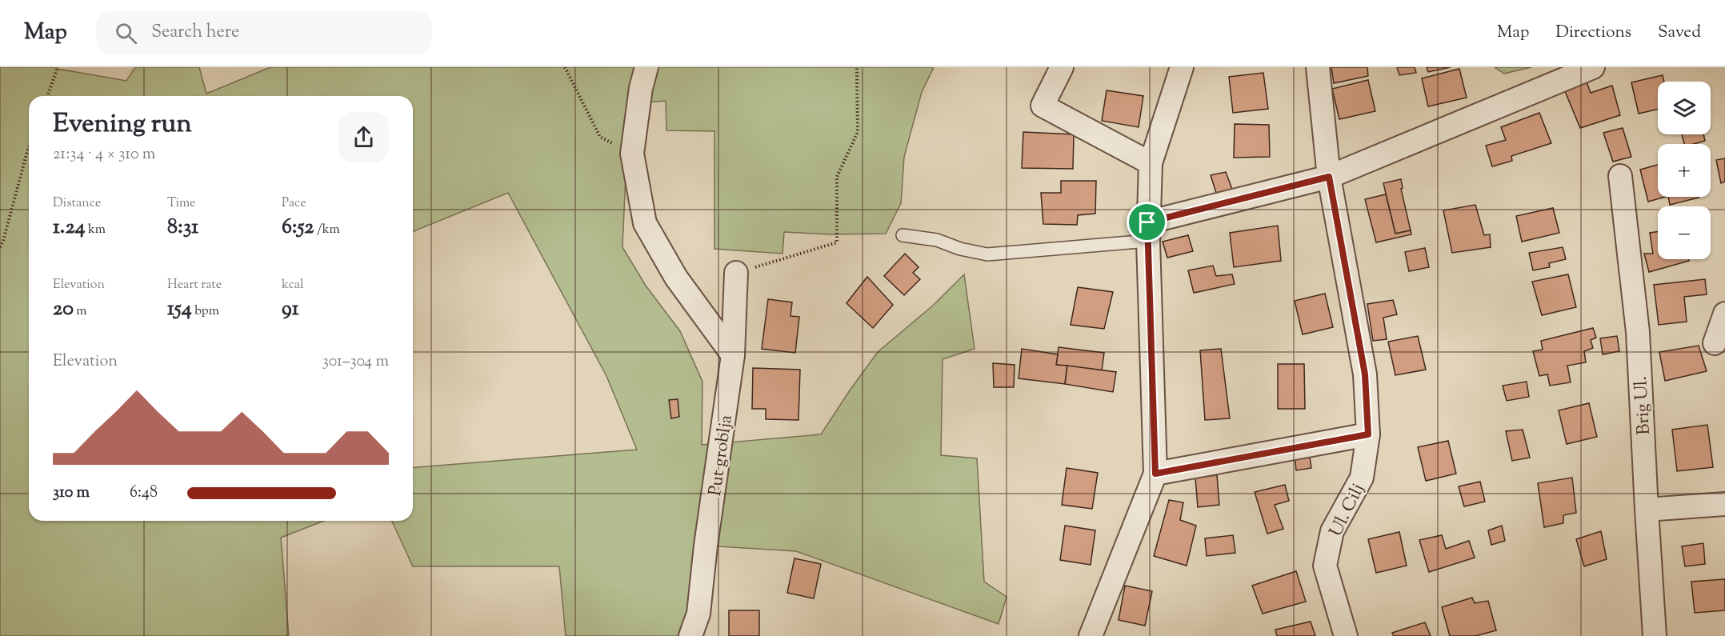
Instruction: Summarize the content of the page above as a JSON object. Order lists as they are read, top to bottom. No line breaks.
{"streets":{"street":["Brig Ul.","Put groblja","Ul. Cilj"]},"page":{"header":"Map","search":"Search here","nav":["Map","Directions","Saved"],"map_buttons":["+","−"],"heading":["Evening run","21:34 · 4 × 310 m"],"stats":[["Distance","1.24 km"],["Time","8:31"],["Pace","6:52 /km"],["Elevation","20 m"],["Heart rate","154 bpm"],["kcal","91"]],"chart":["Elevation","301–304 m"],"list":[{"name":"310 m","note":"6:48"}]}}
